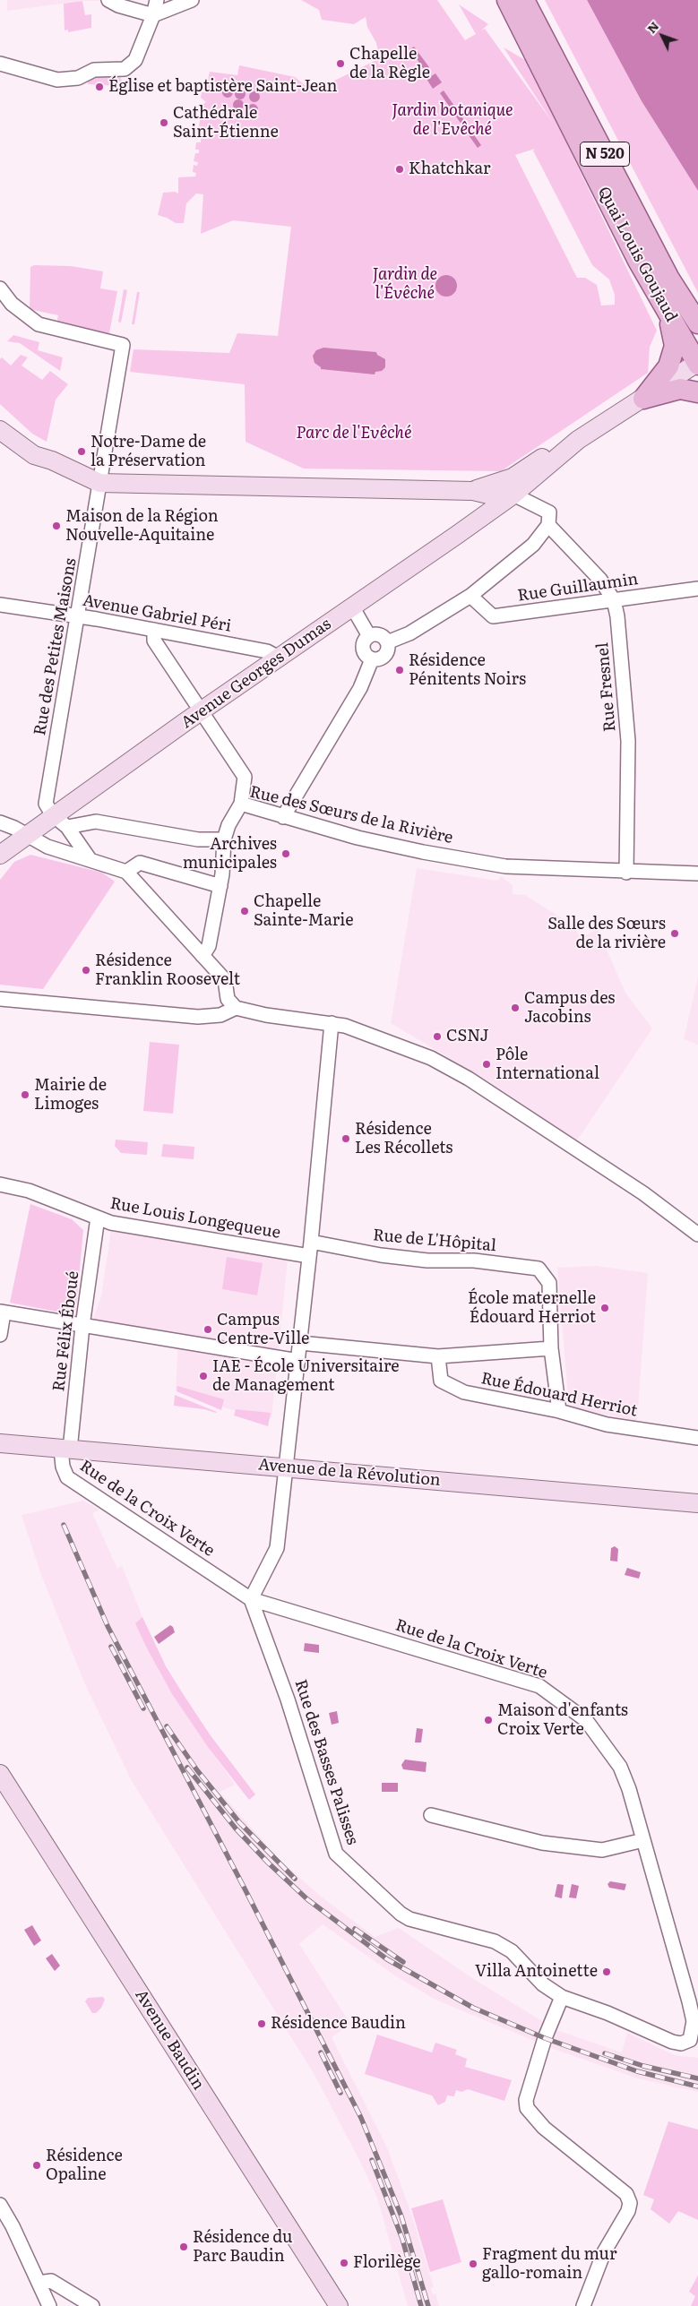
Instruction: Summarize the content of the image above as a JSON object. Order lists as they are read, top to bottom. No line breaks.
{"streets":{"main road":["N 520","Quai Louis Goujaud","Avenue Georges Dumas","Avenue de la Révolution","Avenue Baudin"],"street":["Rue Guillaumin","Avenue Gabriel Péri","Rue des Petites Maisons","Rue Fresnel","Rue des Sœurs de la Rivière","Rue Louis Longequeue","Rue de L'Hôpital","Rue Félix Éboué","Rue Édouard Herriot","Rue de la Croix Verte","Rue des Basses Palisses"]},"crossings":[["Rue Guillaumin","Rue Fresnel"],["Avenue Gabriel Péri","Rue des Petites Maisons"],["Avenue Gabriel Péri","Avenue Georges Dumas"],["Rue des Petites Maisons","Avenue Georges Dumas"],["Avenue Georges Dumas","Rue Fresnel"],["Rue Fresnel","Rue des Sœurs de la Rivière"],["Rue Louis Longequeue","Rue Félix Éboué"],["Rue Félix Éboué","Avenue de la Révolution"],["Rue Félix Éboué","Rue de la Croix Verte"],["Avenue de la Révolution","Rue de la Croix Verte"],["Rue de la Croix Verte","Rue des Basses Palisses"]],"parks":["Jardin botanique de l'Evêché","Jardin de l'Évêché","Parc de l'Evêché"],"places":["Chapelle de la Règle","Église et baptistère Saint-Jean","Cathédrale Saint-Étienne","Khatchkar","Notre-Dame de la Préservation","Maison de la Région Nouvelle-Aquitaine","Résidence Pénitents Noirs","Archives municipales","Chapelle Sainte-Marie","Salle des Sœurs de la rivière","Résidence Franklin Roosevelt","Campus des Jacobins","CSNJ","Pôle International","Mairie de Limoges","Résidence Les Récollets","École maternelle Édouard Herriot","Campus Centre-Ville","IAE - École Universitaire de Management","Maison d'enfants Croix Verte","Villa Antoinette","Résidence Baudin","Résidence Opaline","Résidence du Parc Baudin","Florilège","Fragment du mur gallo-romain"],"north":"top left"}
